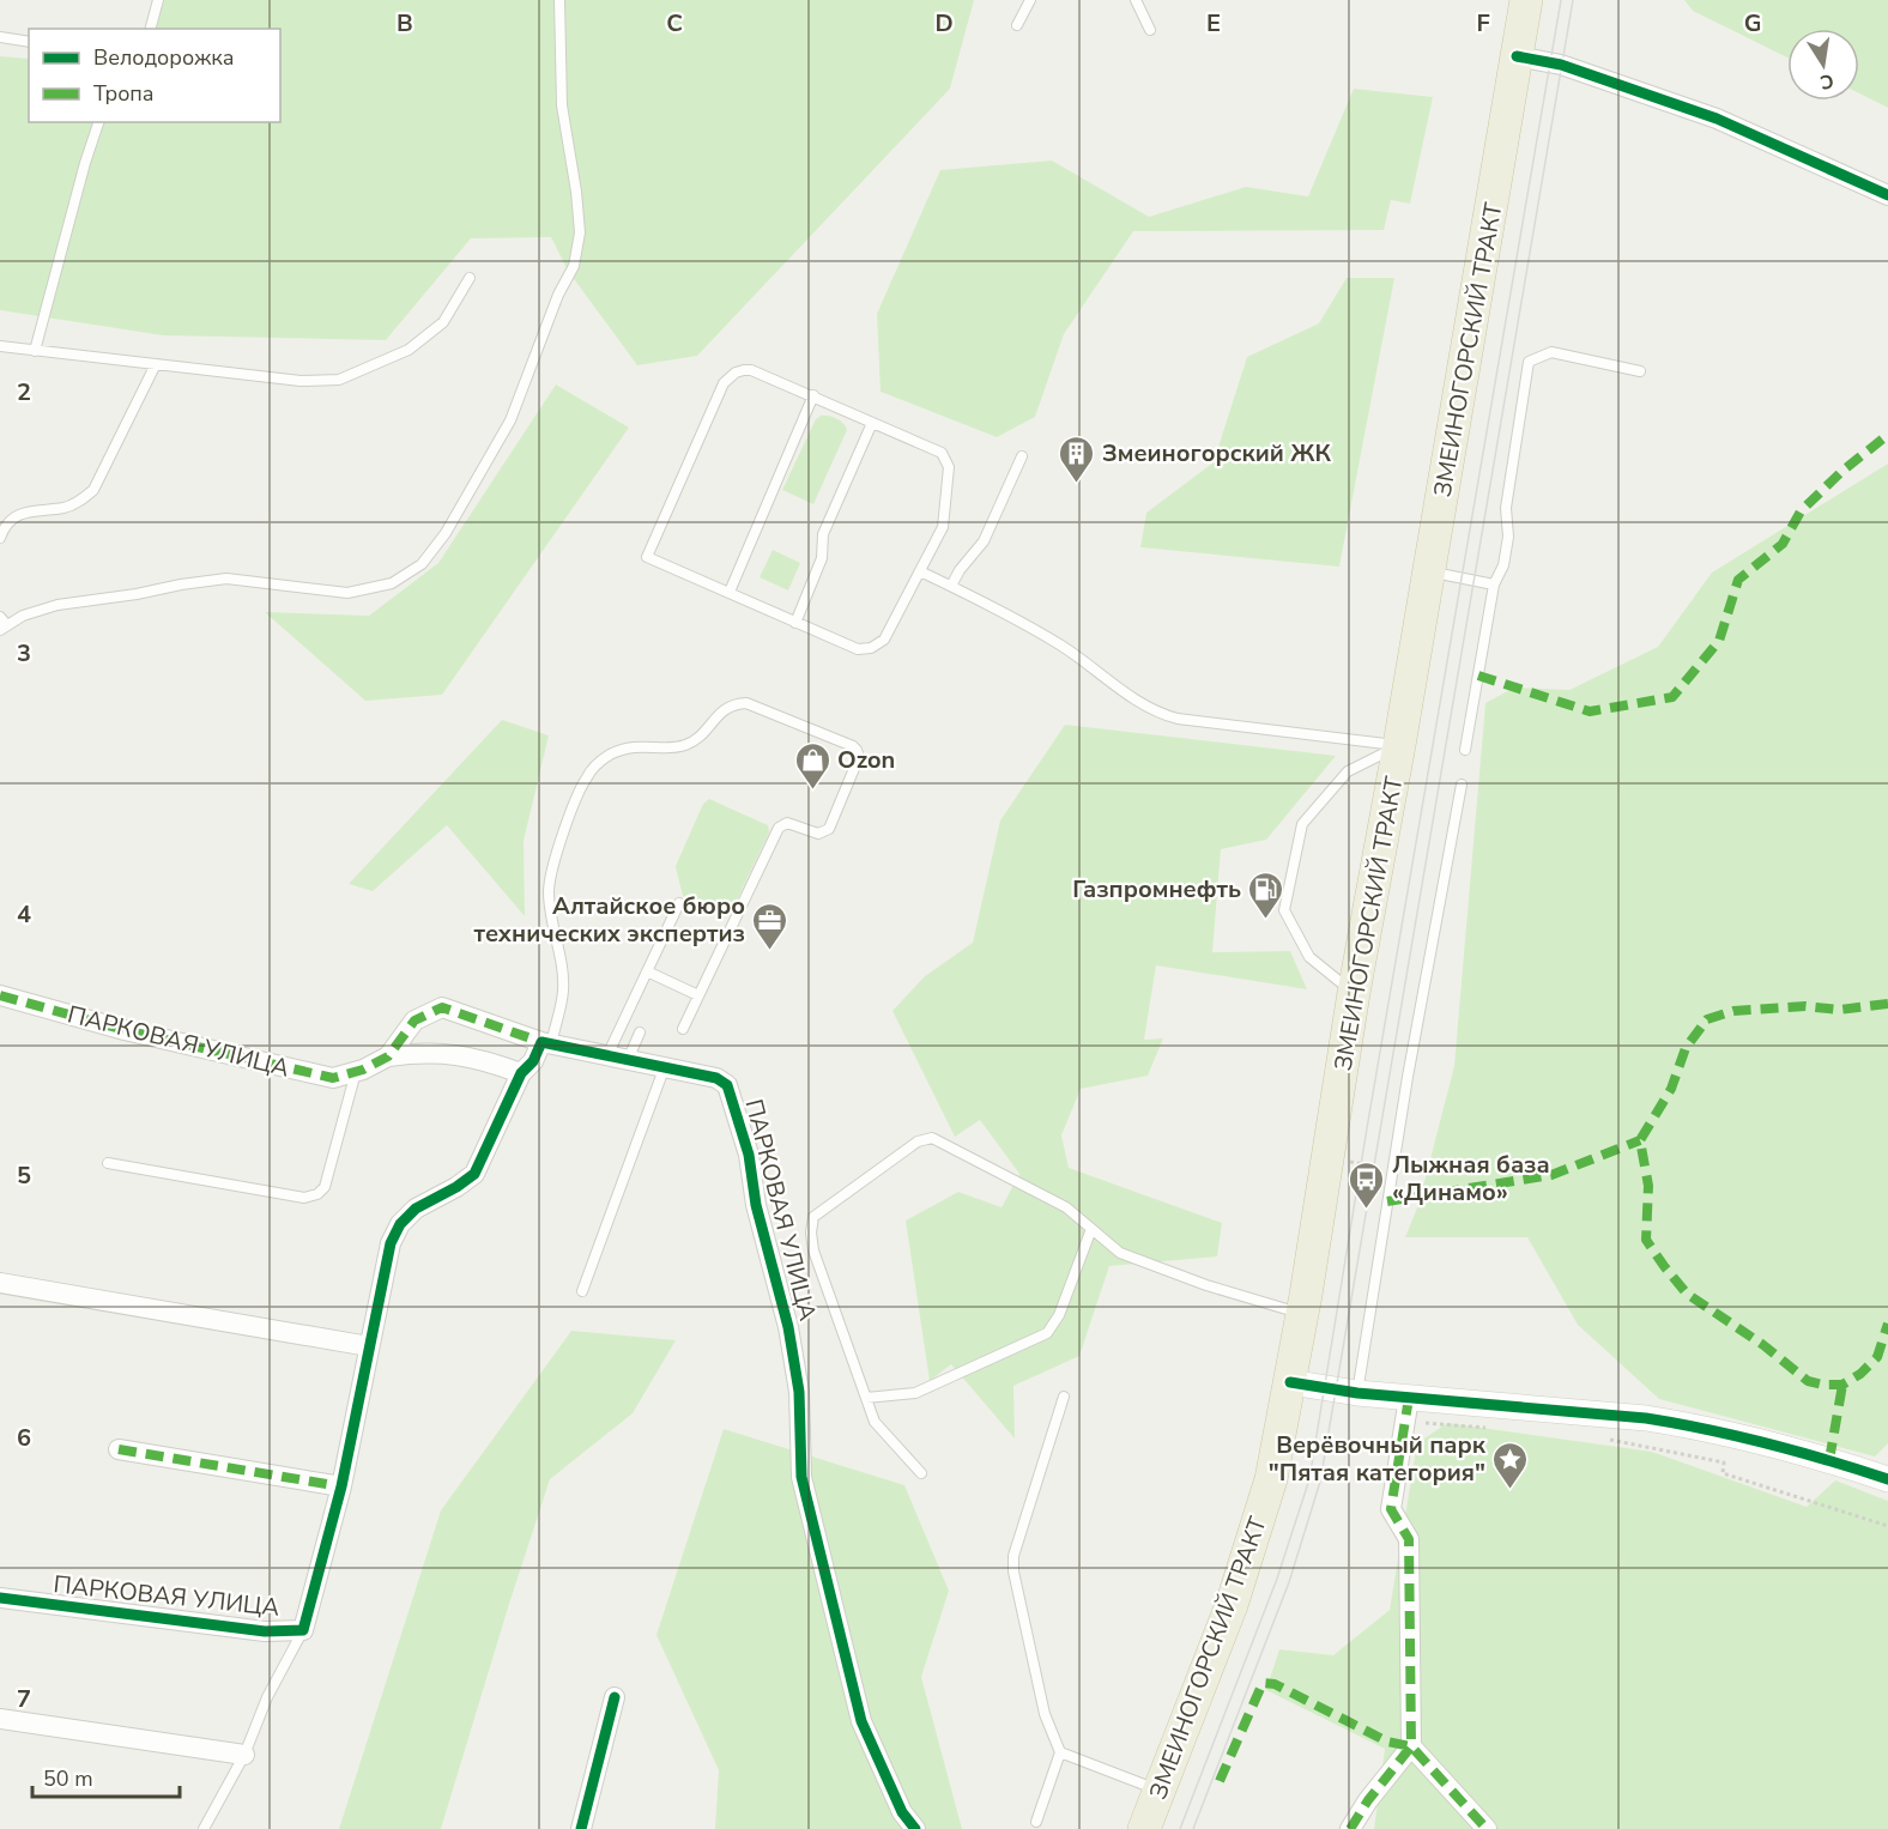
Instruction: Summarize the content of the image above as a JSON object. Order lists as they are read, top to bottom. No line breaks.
{"streets":{"highway":["ЗМЕИНОГОРСКИЙ ТРАКТ"],"street":["ПАРКОВАЯ УЛИЦА"]},"places":{"building":["Змеиногорский ЖК"],"shop":["Ozon"],"fuel station":["Газпромнефть"],"office":["Алтайское бюро технических экспертиз"],"bus stop":["Лыжная база «Динамо»"],"place":["Верёвочный парк \"Пятая категория\""]},"legend":["Велодорожка","Тропа"],"scale_bar":"50 m","north":"bottom","grid":{"columns":["B","C","D","E","F","G"],"rows":["2","3","4","5","6","7"]}}
